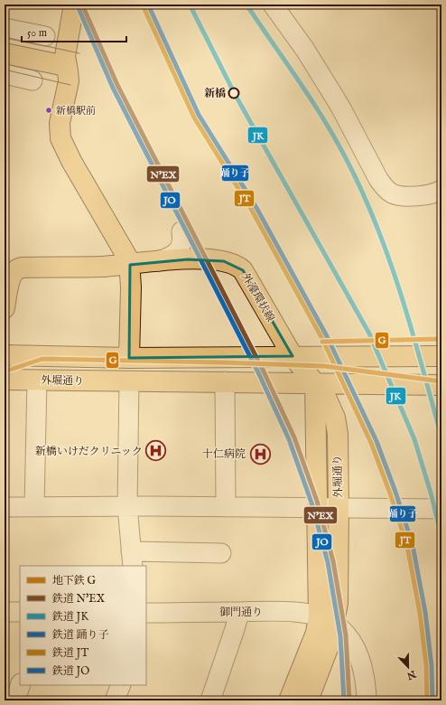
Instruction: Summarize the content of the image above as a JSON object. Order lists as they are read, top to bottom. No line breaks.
{"streets":{"main road":["外濠環状線","外堀通り"],"street":["御門通り"]},"crossings":[["外濠環状線","外堀通り"],["外堀通り","御門通り"]],"places":{"other":["新橋","新橋駅前"],"hospital":["新橋いけだクリニック","十仁病院"]},"lines":["rail line N'EX","rail line JK","rail line 踊り子","rail line JO","rail line JT","metro line G"],"legend":["地下鉄 G","鉄道 N'EX","鉄道 JK","鉄道 踊り子","鉄道 JT","鉄道 JO"],"scale_bar":"50 m","north":"bottom"}
